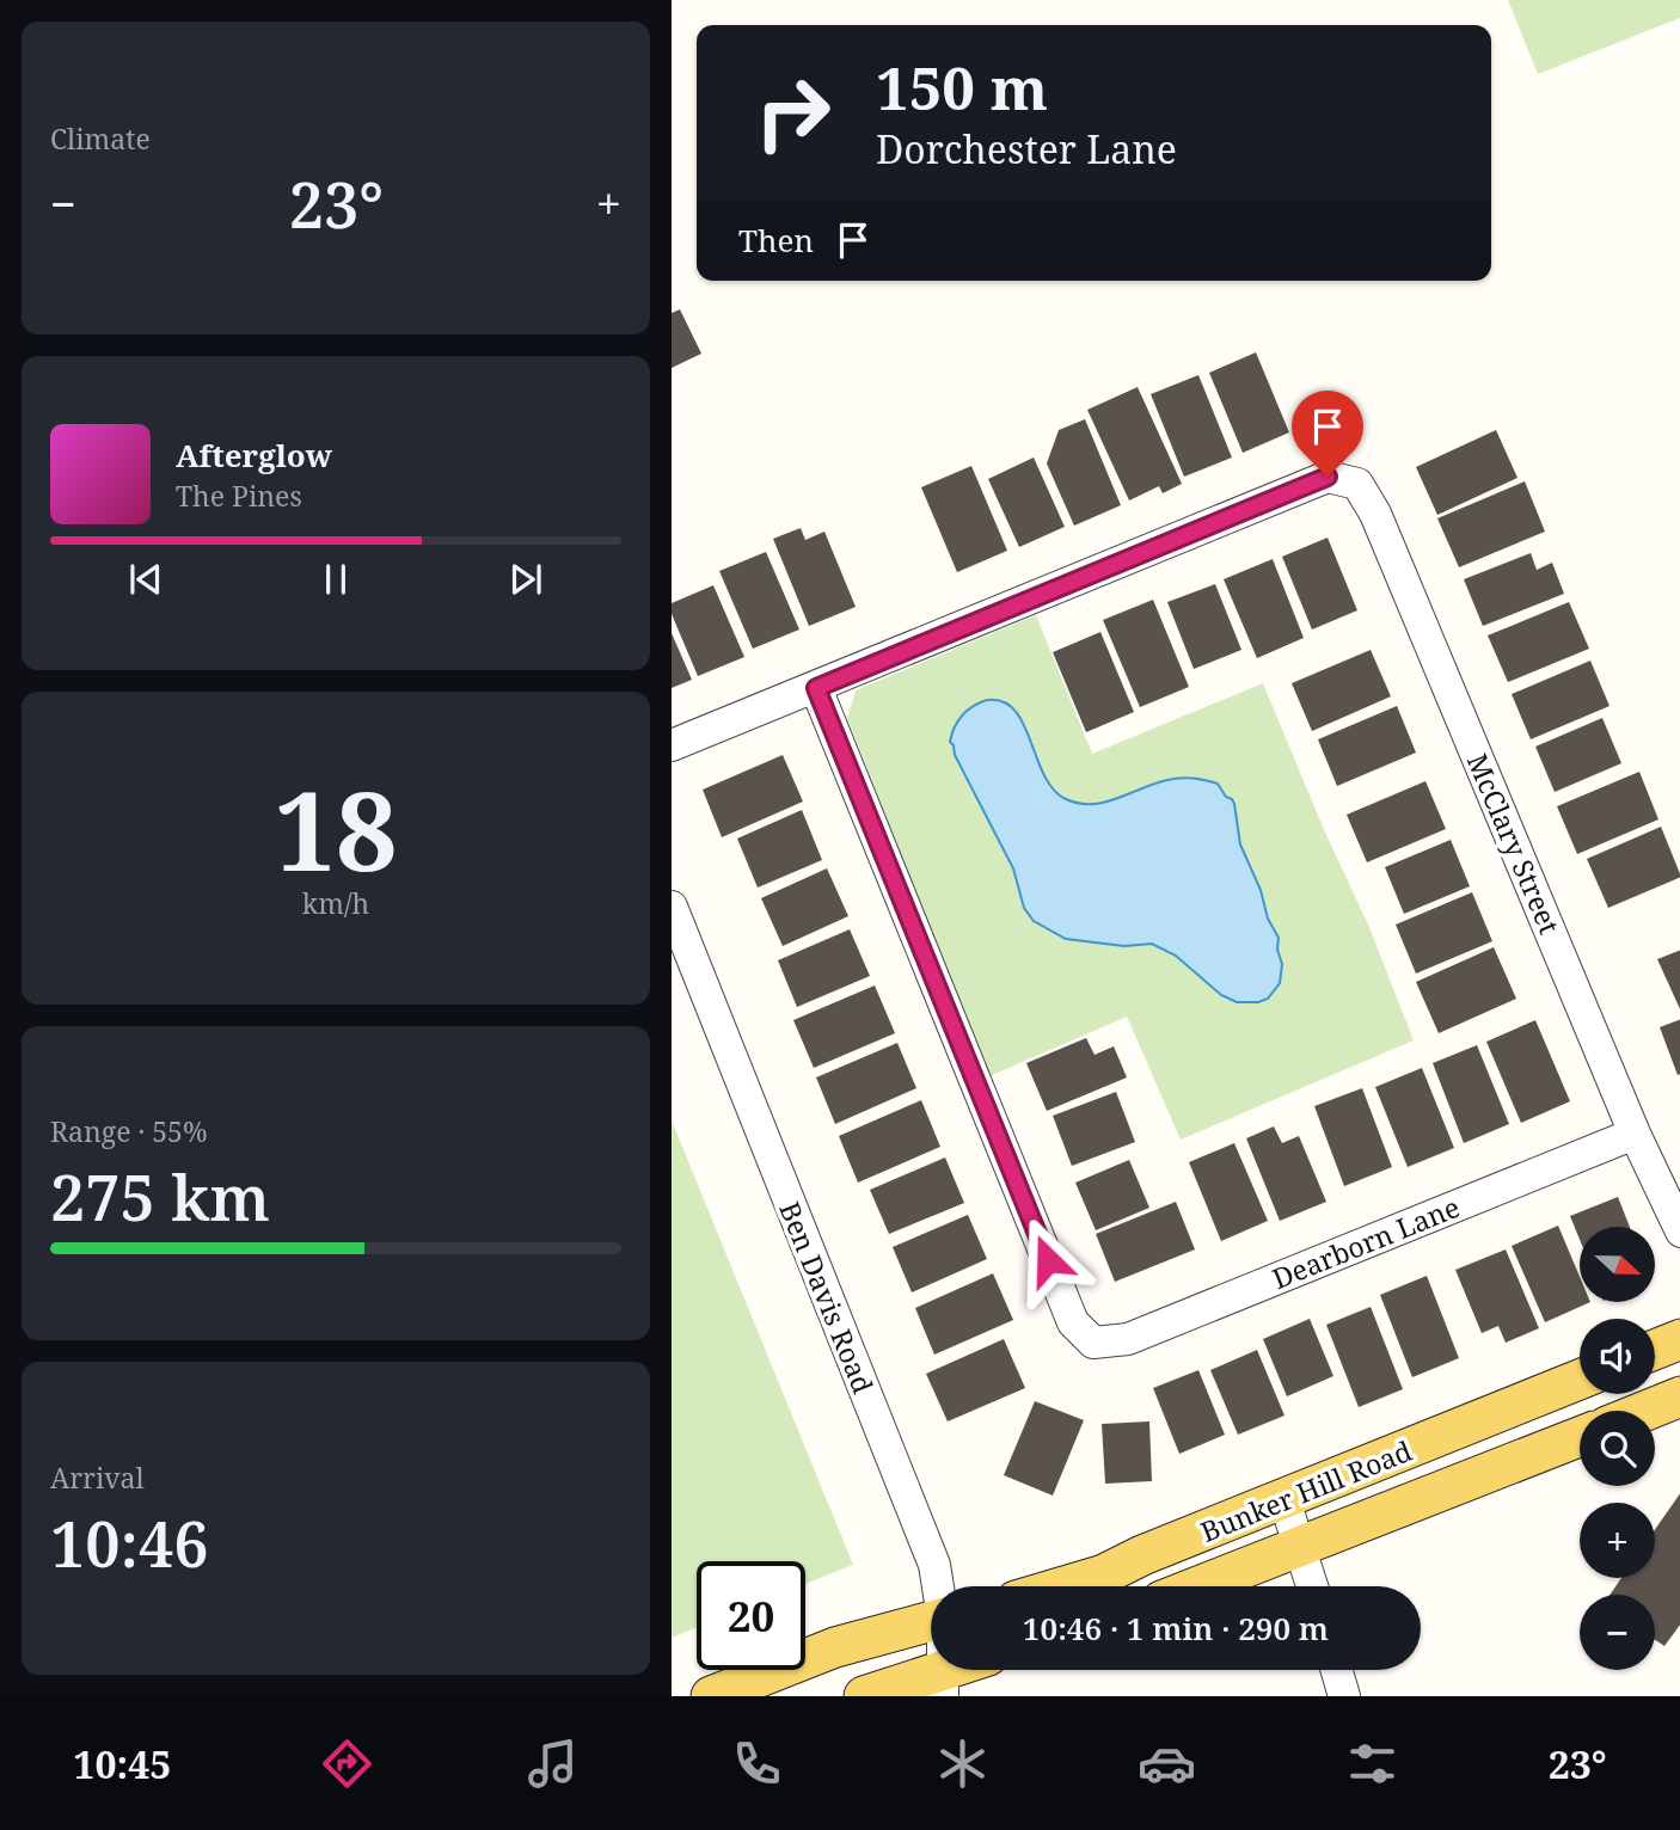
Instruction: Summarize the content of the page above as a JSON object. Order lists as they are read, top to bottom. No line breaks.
{"streets":{"main road":["Bunker Hill Road"],"street":["McClary Street","Dearborn Lane","Ben Davis Road"]},"crossings":[["McClary Street","Dearborn Lane"]],"north":"right","page":{"tile":["Climate",["18","km/h"],["Range · 55%","275 km"],["Arrival","10:46"]],"turn":["150 m","Dorchester Lane"],"heat":["−","23°","+"],"then":"Then","song":["Afterglow","The Pines"],"map_buttons":["+","−"],"limit":"20","trip":"10:46 · 1 min · 290 m","tabs":["10:45","23°"]}}
